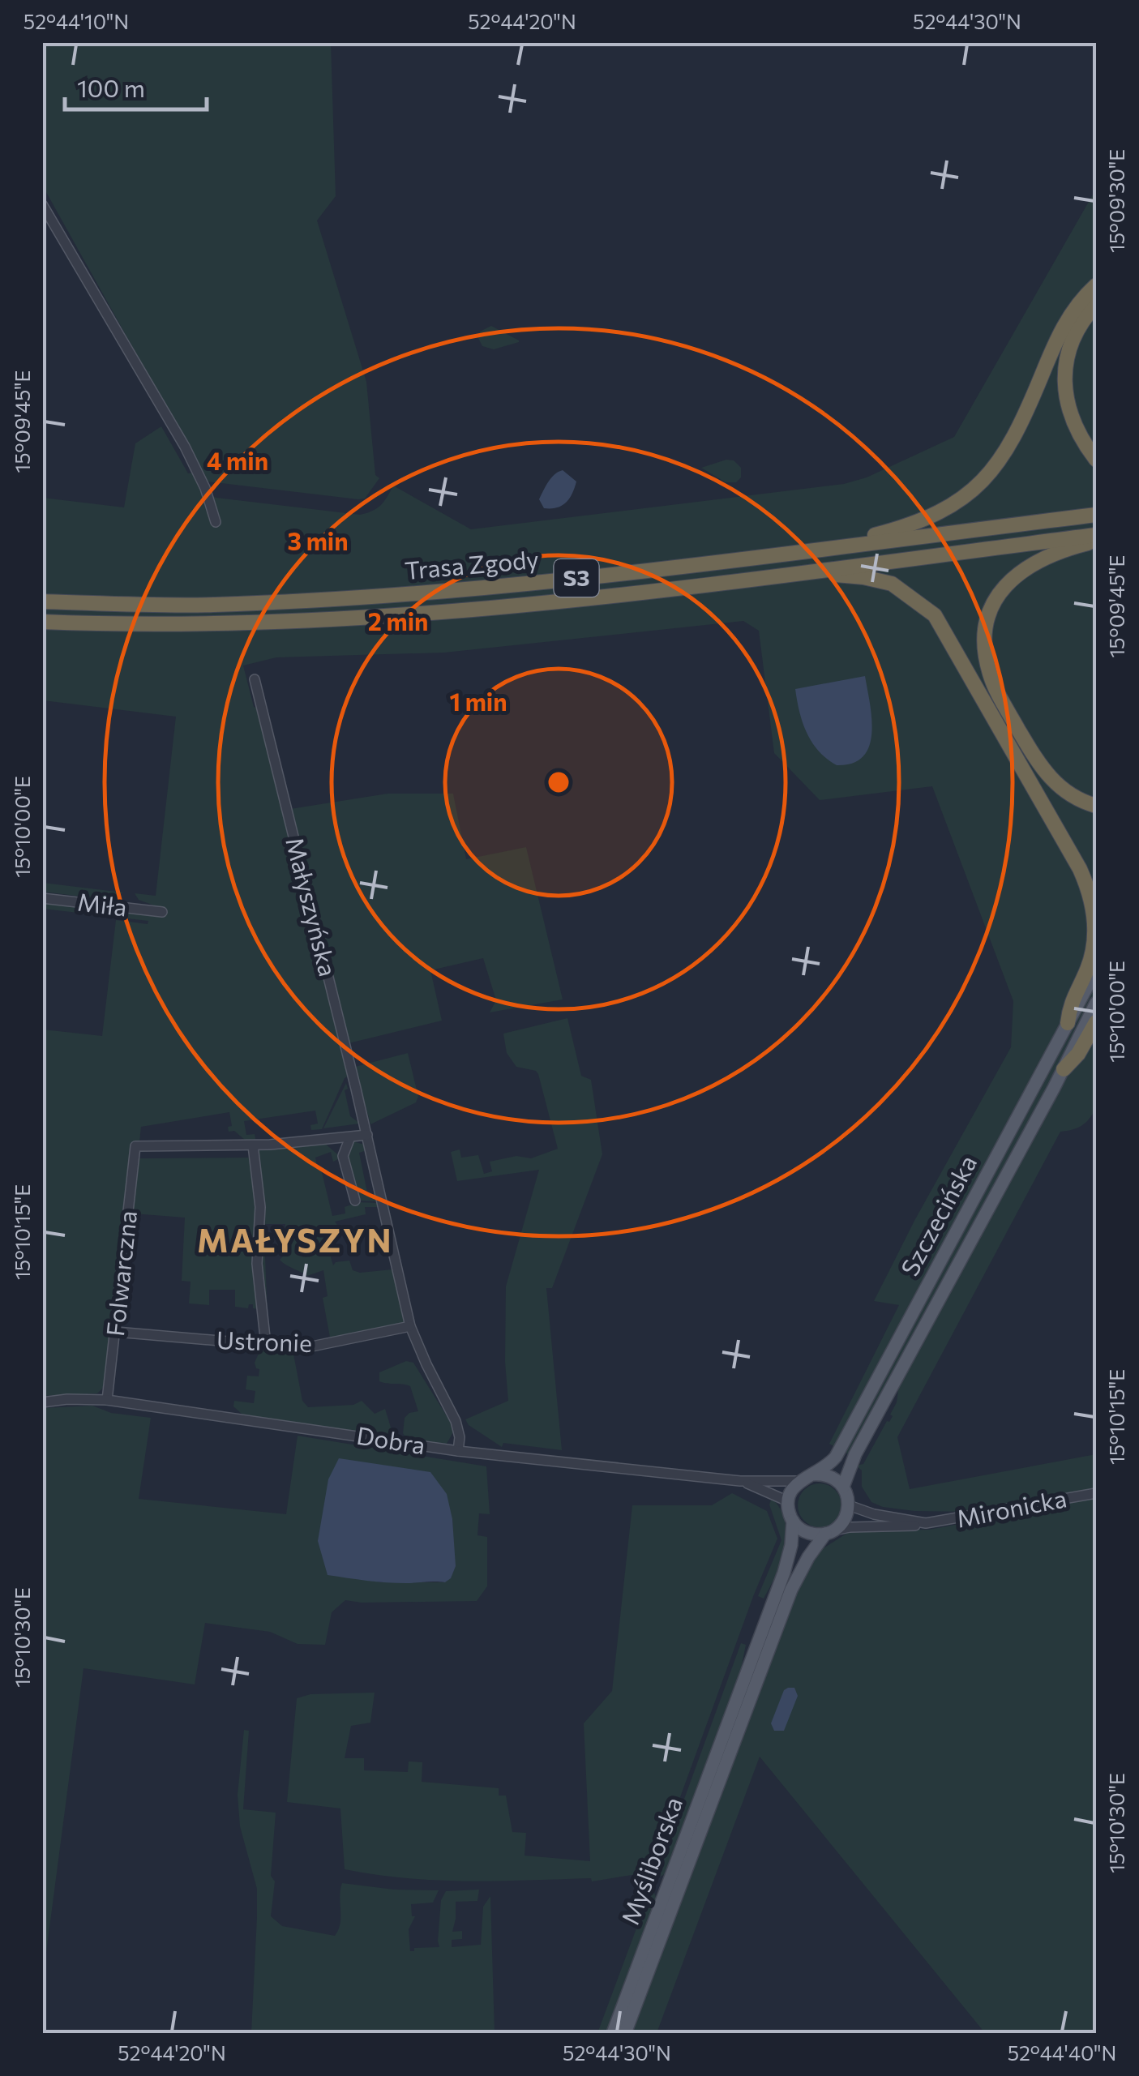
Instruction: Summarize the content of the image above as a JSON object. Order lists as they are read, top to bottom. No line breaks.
{"streets":{"highway":["Trasa Zgody","S3"],"main road":["Szczecińska","Myśliborska"],"street":["Miła","Małyszyńska","Folwarczna","Ustronie","Dobra","Mironicka"]},"crossings":[["Małyszyńska","Ustronie"],["Małyszyńska","Dobra"],["Szczecińska","Dobra"],["Szczecińska","Mironicka"],["Szczecińska","Myśliborska"],["Folwarczna","Ustronie"],["Folwarczna","Dobra"],["Dobra","Mironicka"],["Dobra","Myśliborska"],["Mironicka","Myśliborska"]],"districts":["MAŁYSZYN"],"scale_bar":"100 m","coordinates":["52°44'10\"N","52°44'20\"N","52°44'30\"N","15°09'30\"E","15°09'45\"E","15°10'00\"E","15°10'15\"E","15°10'30\"E","52°44'40\"N"],"rings":["4 min","3 min","2 min","1 min"]}
